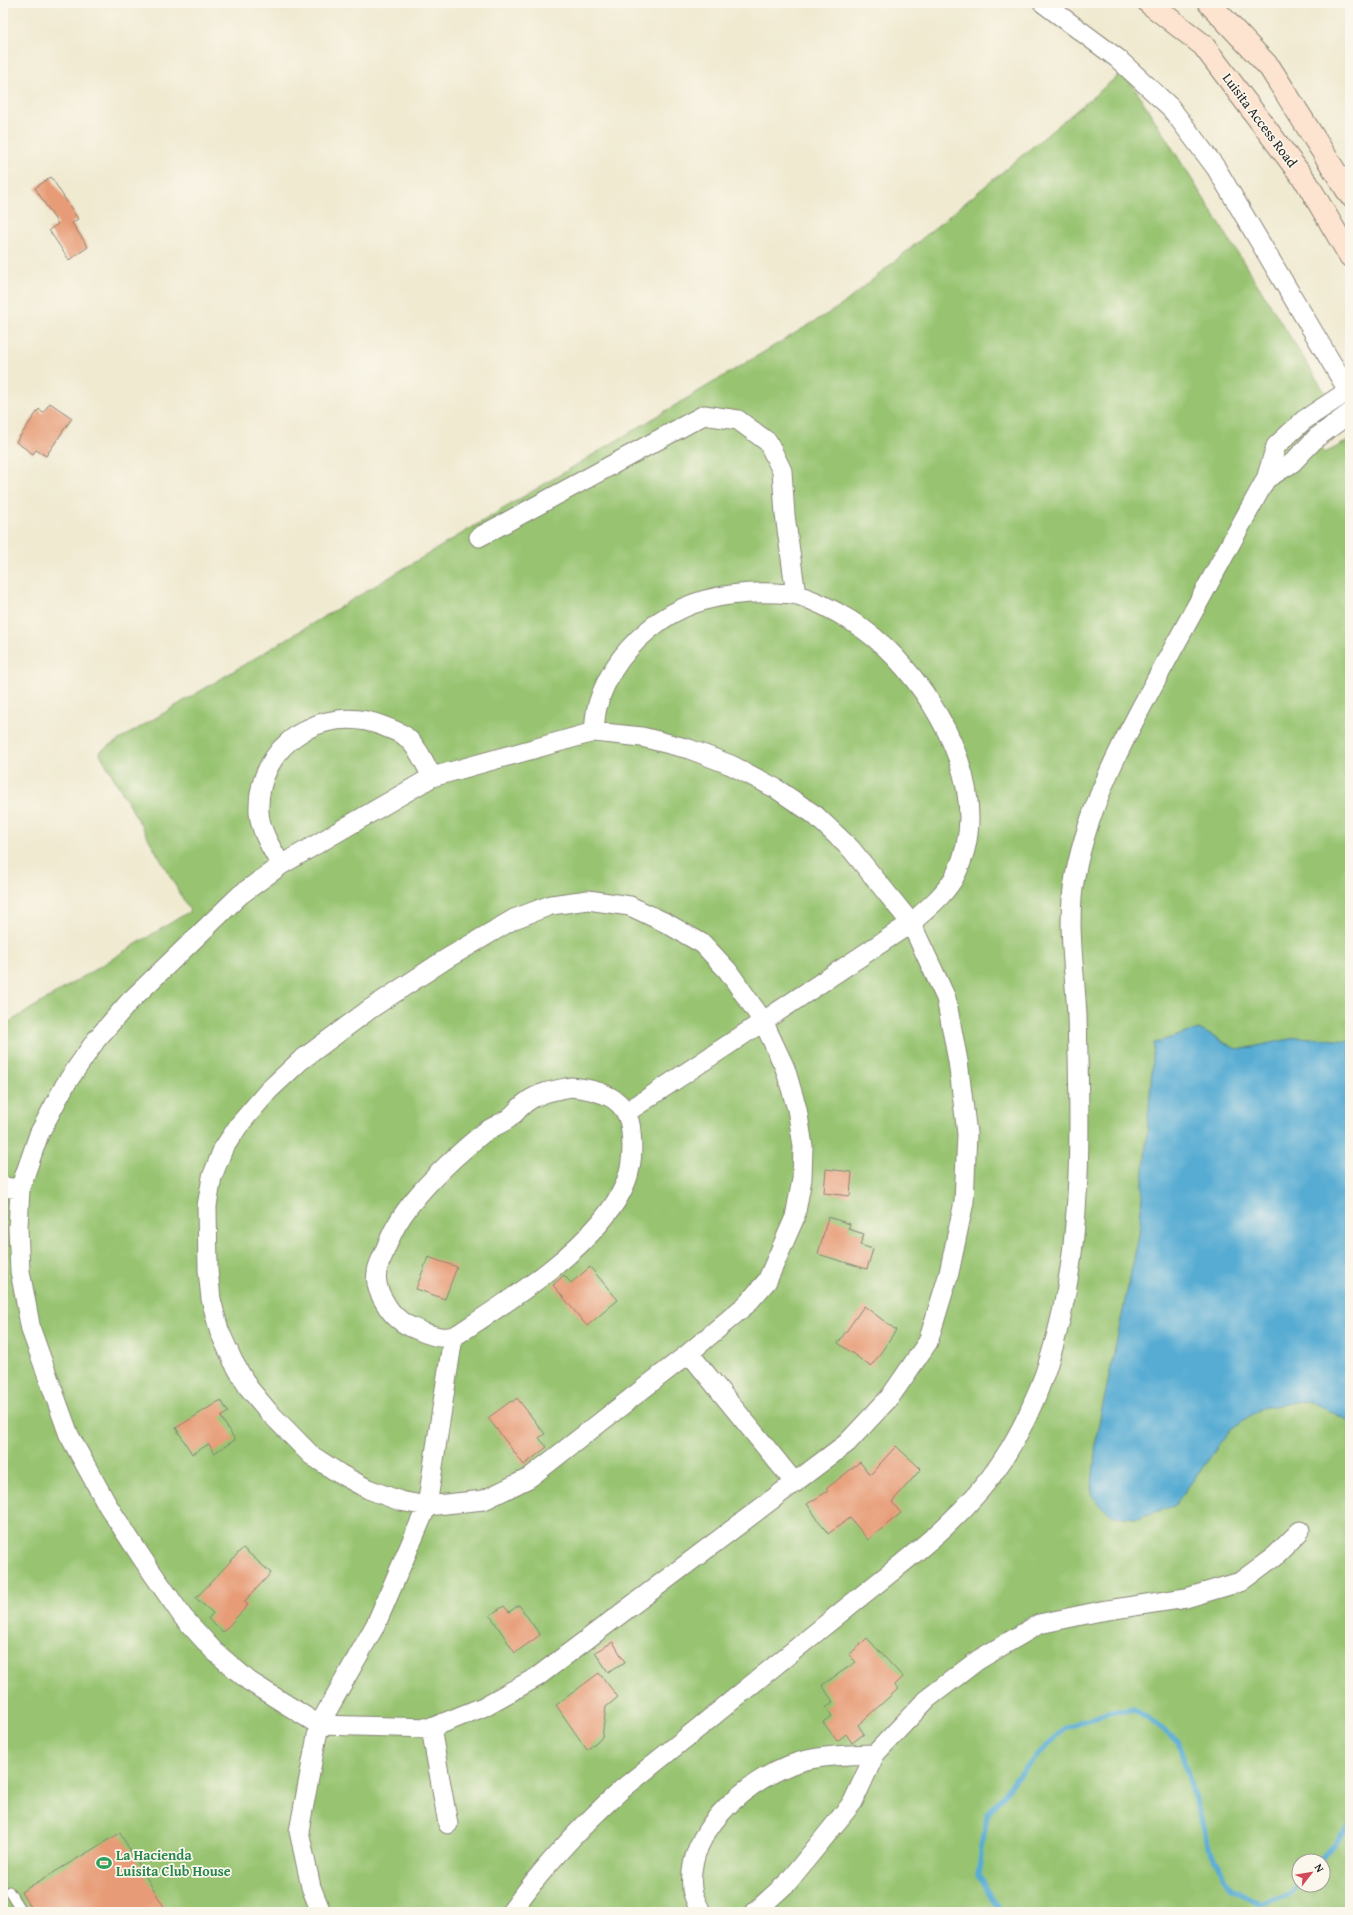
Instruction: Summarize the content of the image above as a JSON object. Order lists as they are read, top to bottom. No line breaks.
{"streets":{"main road":["Luisita Access Road"]},"places":{"sports":["La Hacienda Luisita Club House"]},"north":"top right"}
